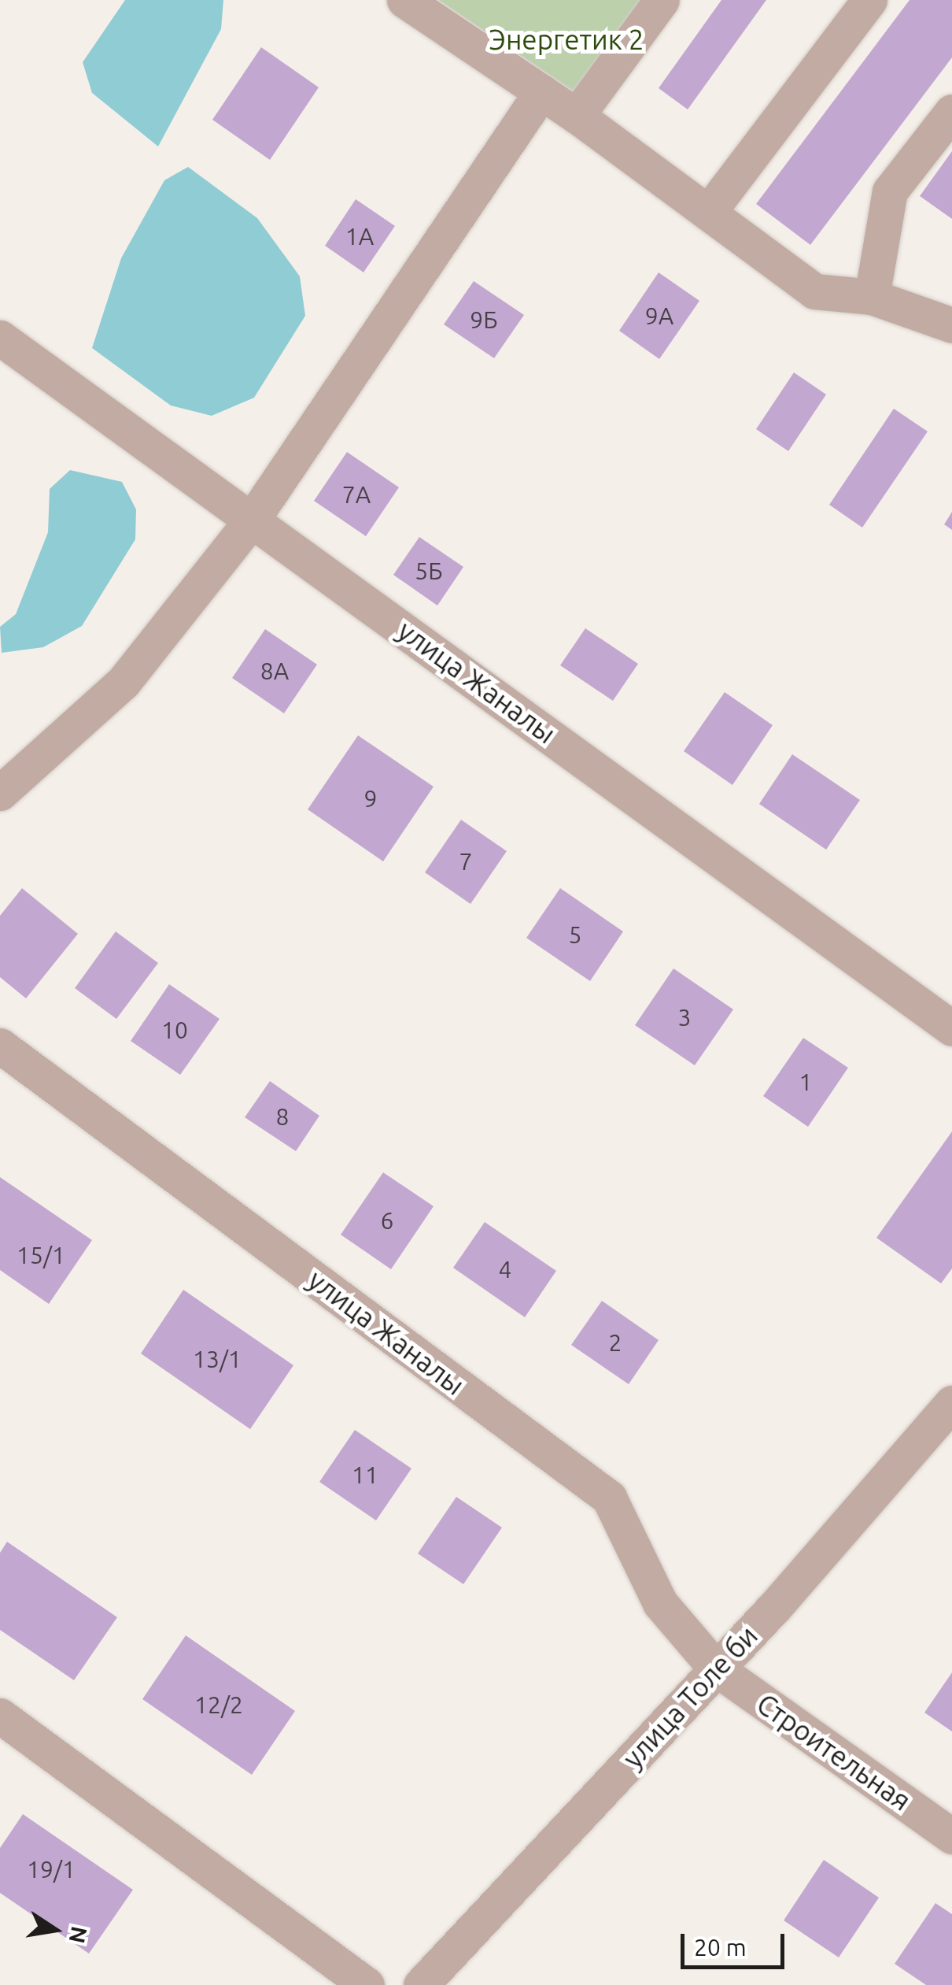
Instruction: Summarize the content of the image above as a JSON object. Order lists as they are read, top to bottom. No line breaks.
{"streets":{"street":["улица Жаналы","улица Толе би","Строительная"]},"crossings":[["улица Жаналы","улица Толе би"],["улица Жаналы","Строительная"],["улица Толе би","Строительная"]],"parks":["Энергетик 2"],"house_numbers":["1А","9А","9Б","7А","5Б","8А","9","7","5","3","10","1","8","6","15/1","4","2","13/1","11","12/2","19/1"],"scale_bar":"20 m","north":"right"}
